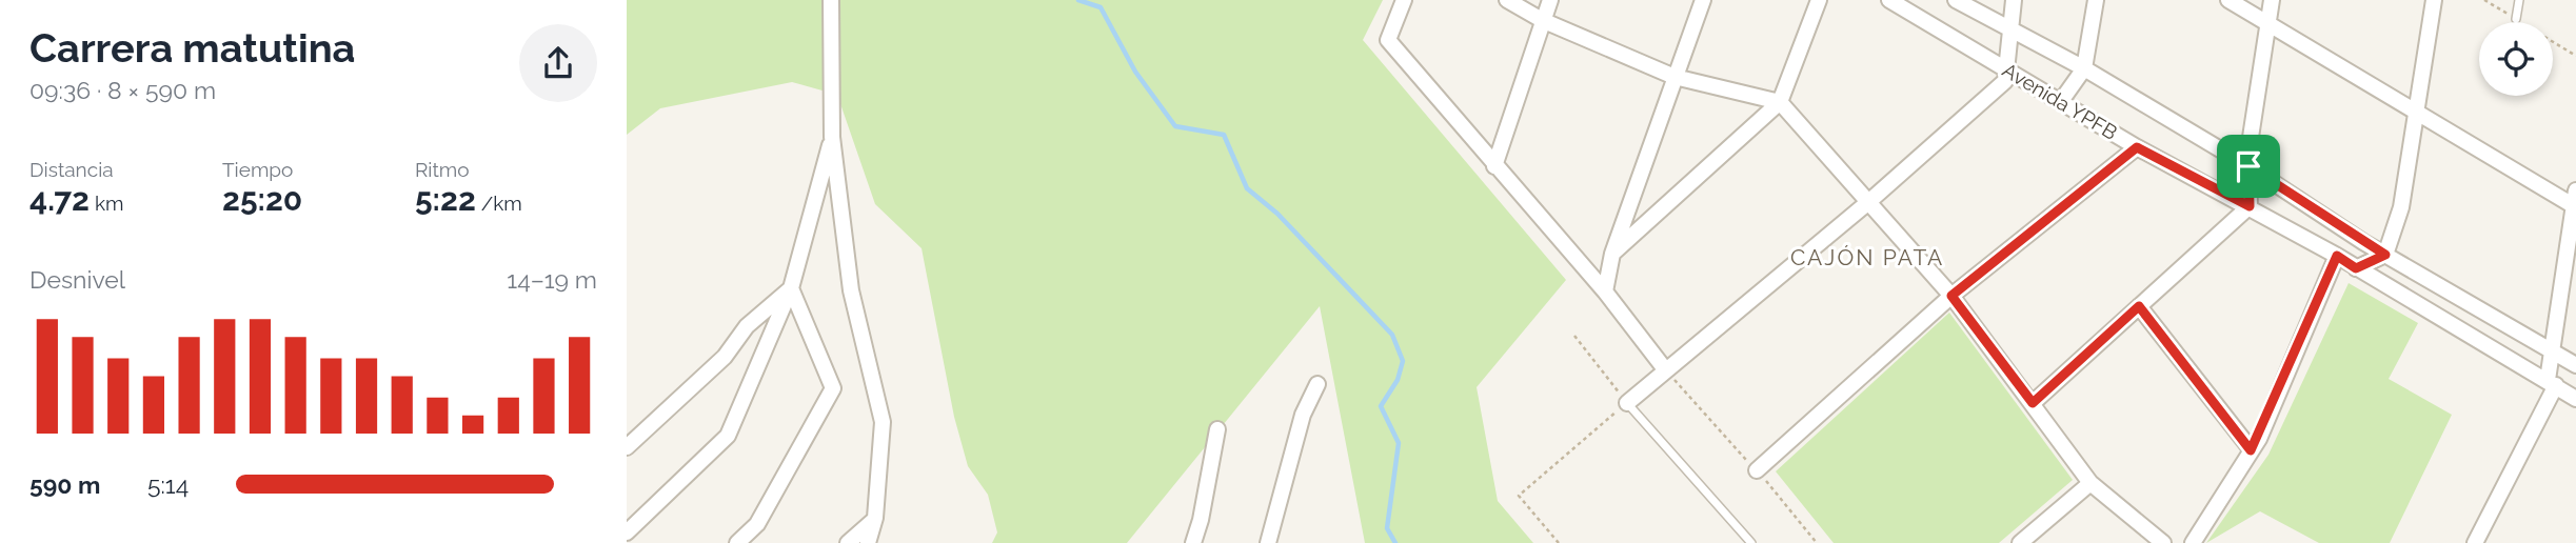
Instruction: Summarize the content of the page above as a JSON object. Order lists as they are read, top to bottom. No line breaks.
{"streets":{"street":["Avenida YPFB"]},"districts":["CAJÓN PATA"],"page":{"heading":["Carrera matutina","09:36 · 8 × 590 m"],"stats":[["Distancia","4.72 km"],["Tiempo","25:20"],["Ritmo","5:22 /km"]],"chart":["Desnivel","14–19 m"],"list":[{"name":"590 m","note":"5:14"}]}}
